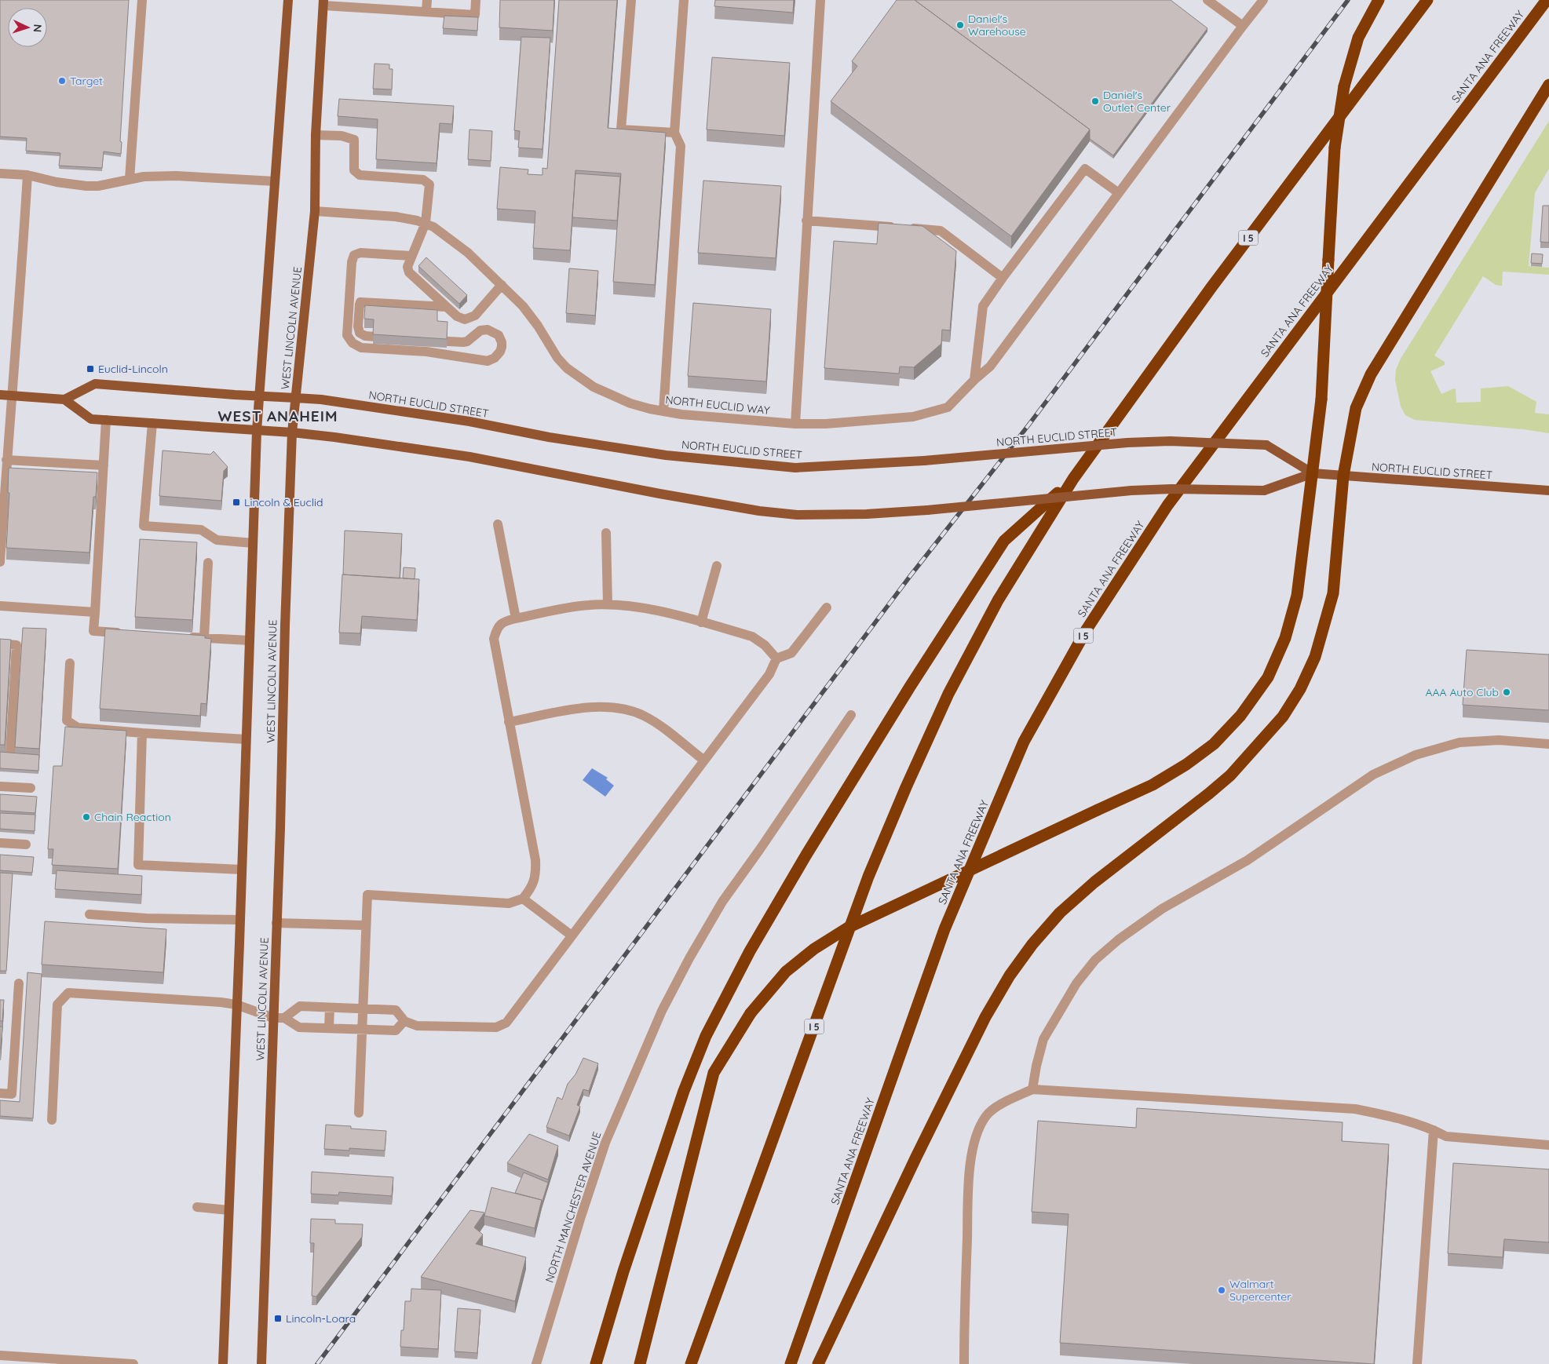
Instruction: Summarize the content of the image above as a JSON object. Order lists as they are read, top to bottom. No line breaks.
{"streets":{"highway":["SANTA ANA FREEWAY","I 5"],"main road":["WEST LINCOLN AVENUE","NORTH EUCLID STREET"],"street":["NORTH EUCLID WAY","NORTH MANCHESTER AVENUE"]},"crossings":[["WEST LINCOLN AVENUE","NORTH EUCLID STREET"],["WEST LINCOLN AVENUE","NORTH EUCLID WAY"]],"districts":["WEST ANAHEIM"],"places":{"other":["Daniel's Warehouse","Target","Daniel's Outlet Center","AAA Auto Club","Chain Reaction","Walmart Supercenter"],"transit":["Euclid-Lincoln","Lincoln & Euclid","Lincoln-Loara"]},"north":"right"}
